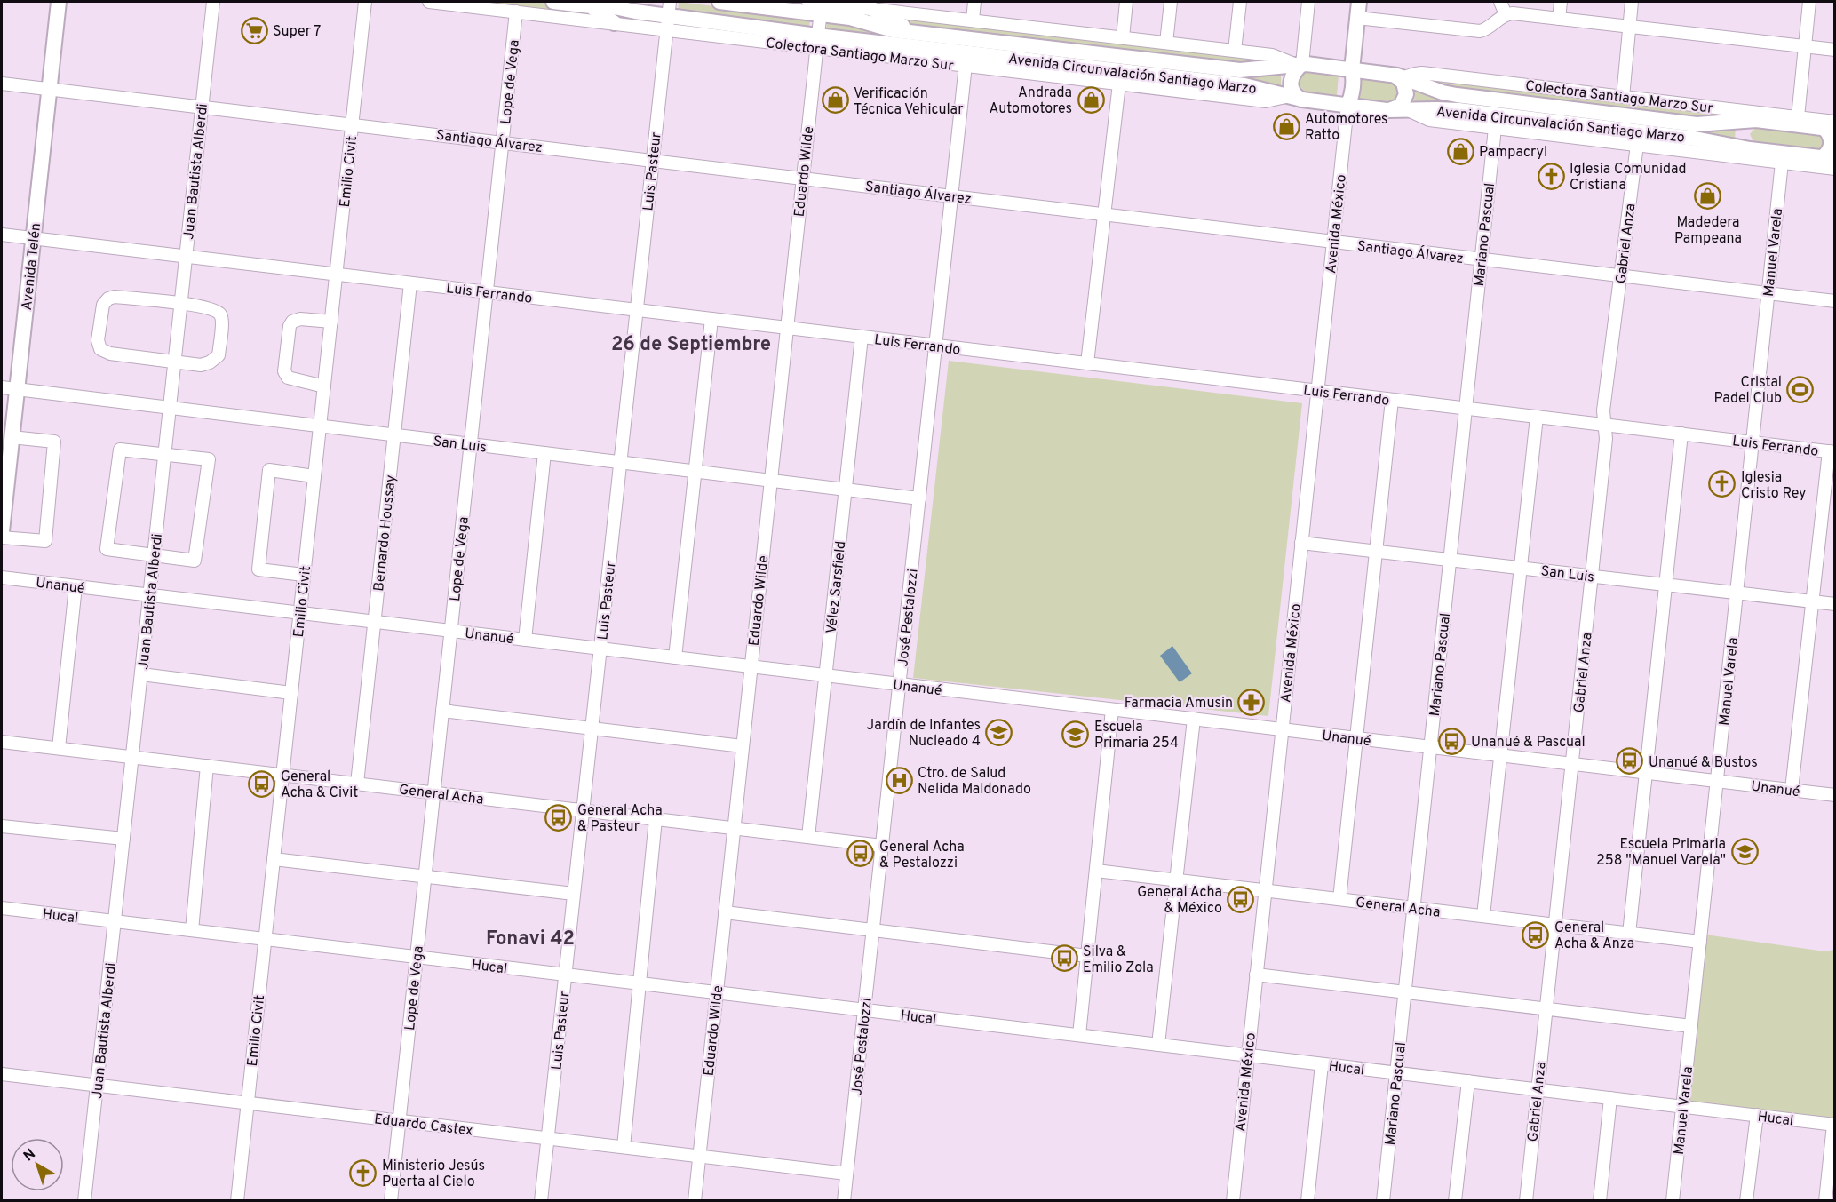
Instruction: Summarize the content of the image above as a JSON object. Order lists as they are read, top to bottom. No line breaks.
{"streets":{"main road":["Avenida Circunvalación Santiago Marzo","Avenida México","Avenida Telén"],"street":["Colectora Santiago Marzo Sur","Lope de Vega","Santiago Álvarez","Juan Bautista Alberdi","Emilio Civit","Luis Pasteur","Eduardo Wilde","Mariano Pascual","Gabriel Anza","Manuel Varela","Luis Ferrando","San Luis","Bernardo Houssay","Unanué","Vélez Sarsfield","José Pestalozzi","General Acha","Hucal","Eduardo Castex"]},"crossings":[["Colectora Santiago Marzo Sur","Avenida Circunvalación Santiago Marzo"],["Colectora Santiago Marzo Sur","Eduardo Wilde"],["Colectora Santiago Marzo Sur","José Pestalozzi"],["Avenida Circunvalación Santiago Marzo","Luis Pasteur"],["Avenida Circunvalación Santiago Marzo","Eduardo Wilde"],["Avenida Circunvalación Santiago Marzo","Avenida México"],["Lope de Vega","Santiago Álvarez"],["Lope de Vega","Luis Ferrando"],["Lope de Vega","San Luis"],["Lope de Vega","Unanué"],["Lope de Vega","General Acha"],["Lope de Vega","Hucal"],["Lope de Vega","Eduardo Castex"],["Santiago Álvarez","Juan Bautista Alberdi"],["Santiago Álvarez","Emilio Civit"],["Santiago Álvarez","Luis Pasteur"],["Santiago Álvarez","Eduardo Wilde"],["Santiago Álvarez","Avenida México"],["Santiago Álvarez","Mariano Pascual"],["Santiago Álvarez","Gabriel Anza"],["Santiago Álvarez","Manuel Varela"],["Santiago Álvarez","Avenida Telén"],["Santiago Álvarez","José Pestalozzi"],["Juan Bautista Alberdi","Luis Ferrando"],["Juan Bautista Alberdi","San Luis"],["Juan Bautista Alberdi","Unanué"],["Juan Bautista Alberdi","General Acha"],["Juan Bautista Alberdi","Hucal"],["Juan Bautista Alberdi","Eduardo Castex"],["Emilio Civit","Luis Ferrando"],["Emilio Civit","San Luis"],["Emilio Civit","Unanué"],["Emilio Civit","General Acha"],["Emilio Civit","Hucal"],["Emilio Civit","Eduardo Castex"],["Luis Pasteur","Luis Ferrando"],["Luis Pasteur","San Luis"],["Luis Pasteur","Unanué"],["Luis Pasteur","General Acha"],["Luis Pasteur","Hucal"],["Luis Pasteur","Eduardo Castex"],["Eduardo Wilde","Luis Ferrando"],["Eduardo Wilde","San Luis"],["Eduardo Wilde","Unanué"],["Eduardo Wilde","General Acha"],["Eduardo Wilde","Hucal"],["Eduardo Wilde","Eduardo Castex"],["Avenida México","Luis Ferrando"],["Avenida México","San Luis"],["Avenida México","Unanué"],["Avenida México","General Acha"],["Avenida México","Hucal"],["Mariano Pascual","Luis Ferrando"],["Mariano Pascual","San Luis"],["Mariano Pascual","Unanué"],["Mariano Pascual","General Acha"],["Mariano Pascual","Hucal"],["Gabriel Anza","Luis Ferrando"],["Gabriel Anza","San Luis"],["Gabriel Anza","Unanué"],["Gabriel Anza","General Acha"],["Gabriel Anza","Hucal"],["Manuel Varela","Luis Ferrando"],["Manuel Varela","San Luis"],["Manuel Varela","Unanué"],["Manuel Varela","General Acha"],["Manuel Varela","Hucal"],["Avenida Telén","Luis Ferrando"],["Avenida Telén","San Luis"],["Luis Ferrando","Bernardo Houssay"],["Luis Ferrando","Vélez Sarsfield"],["Luis Ferrando","José Pestalozzi"],["San Luis","Bernardo Houssay"],["San Luis","Vélez Sarsfield"],["San Luis","José Pestalozzi"],["Bernardo Houssay","Unanué"],["Bernardo Houssay","General Acha"],["Unanué","Vélez Sarsfield"],["Unanué","José Pestalozzi"],["Vélez Sarsfield","General Acha"],["José Pestalozzi","General Acha"],["José Pestalozzi","Hucal"],["José Pestalozzi","Eduardo Castex"]],"districts":["26 de Septiembre","Fonavi 42"],"places":{"supermarket":["Super 7"],"shop":["Andrada Automotores","Verificación Técnica Vehicular","Automotores Ratto","Pampacryl","Madedera Pampeana"],"church":["Iglesia Comunidad Cristiana","Iglesia Cristo Rey","Ministerio Jesús Puerta al Cielo"],"sports":["Cristal Padel Club"],"pharmacy":["Farmacia Amusin"],"school or university":["Jardín de Infantes Nucleado 4","Escuela Primaria 254","Escuela Primaria 258 \"Manuel Varela\""],"bus stop":["Unanué & Pascual","Unanué & Bustos","General Acha & Civit","General Acha & Pasteur","General Acha & Pestalozzi","General Acha & México","General Acha & Anza","Silva & Emilio Zola"],"hospital":["Ctro. de Salud Nelida Maldonado"]},"north":"top left"}
